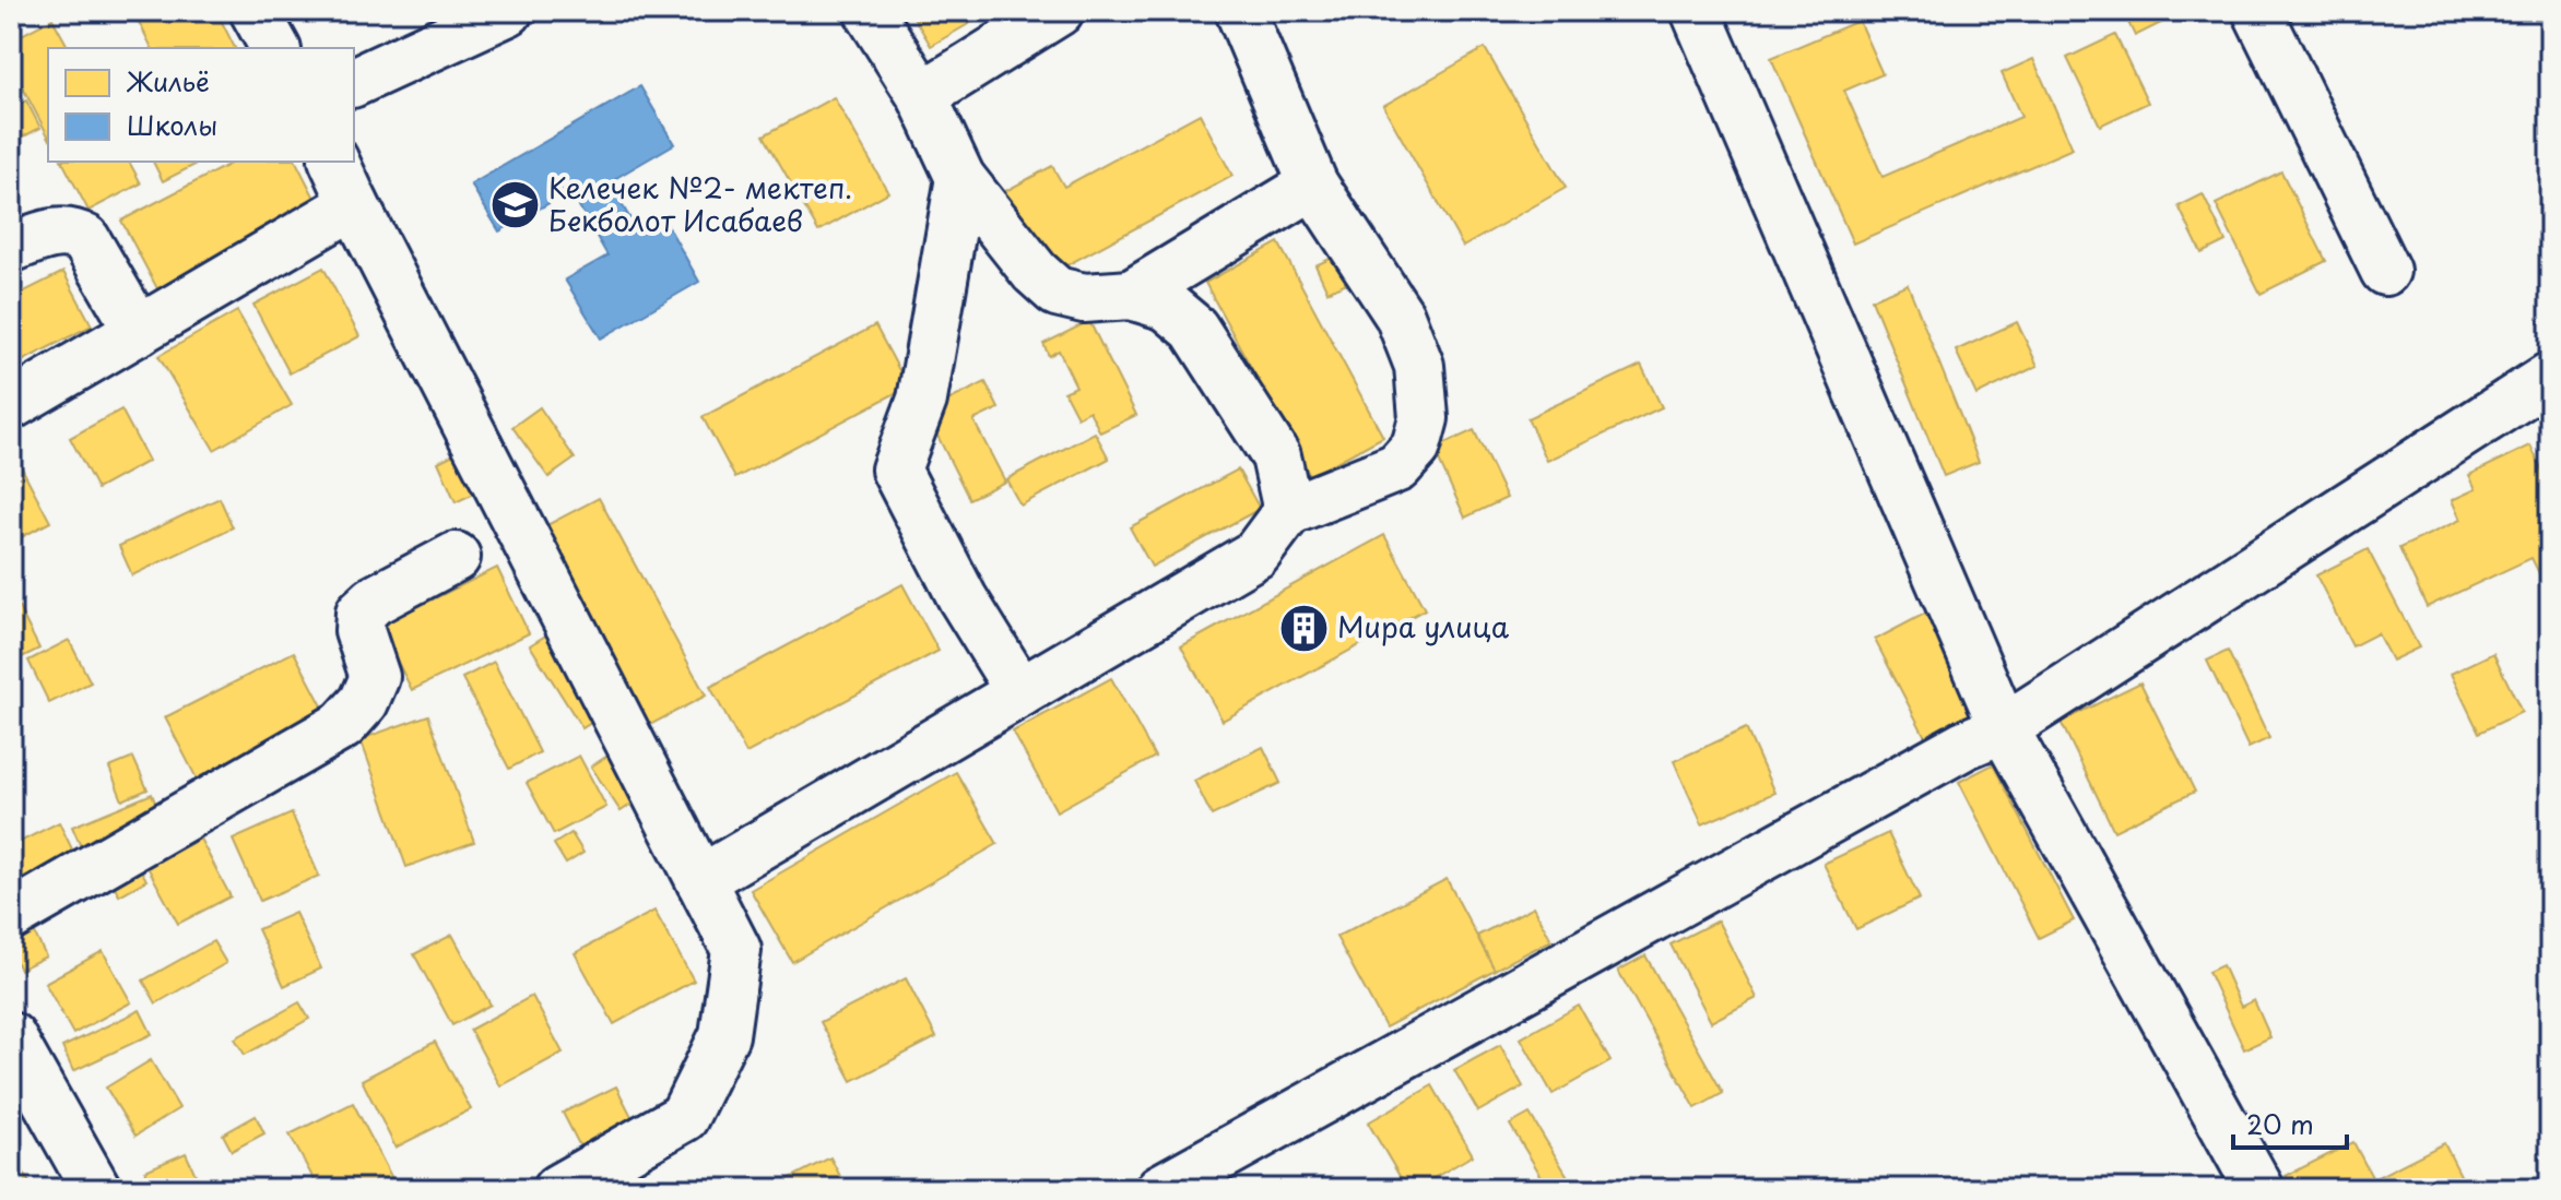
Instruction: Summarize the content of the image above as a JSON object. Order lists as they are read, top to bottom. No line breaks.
{"places":{"school or university":["Келечек №2- мектеп. Бекболот Исабаев"],"building":["Мира улица"]},"legend":["Жильё","Школы"],"scale_bar":"20 m"}
